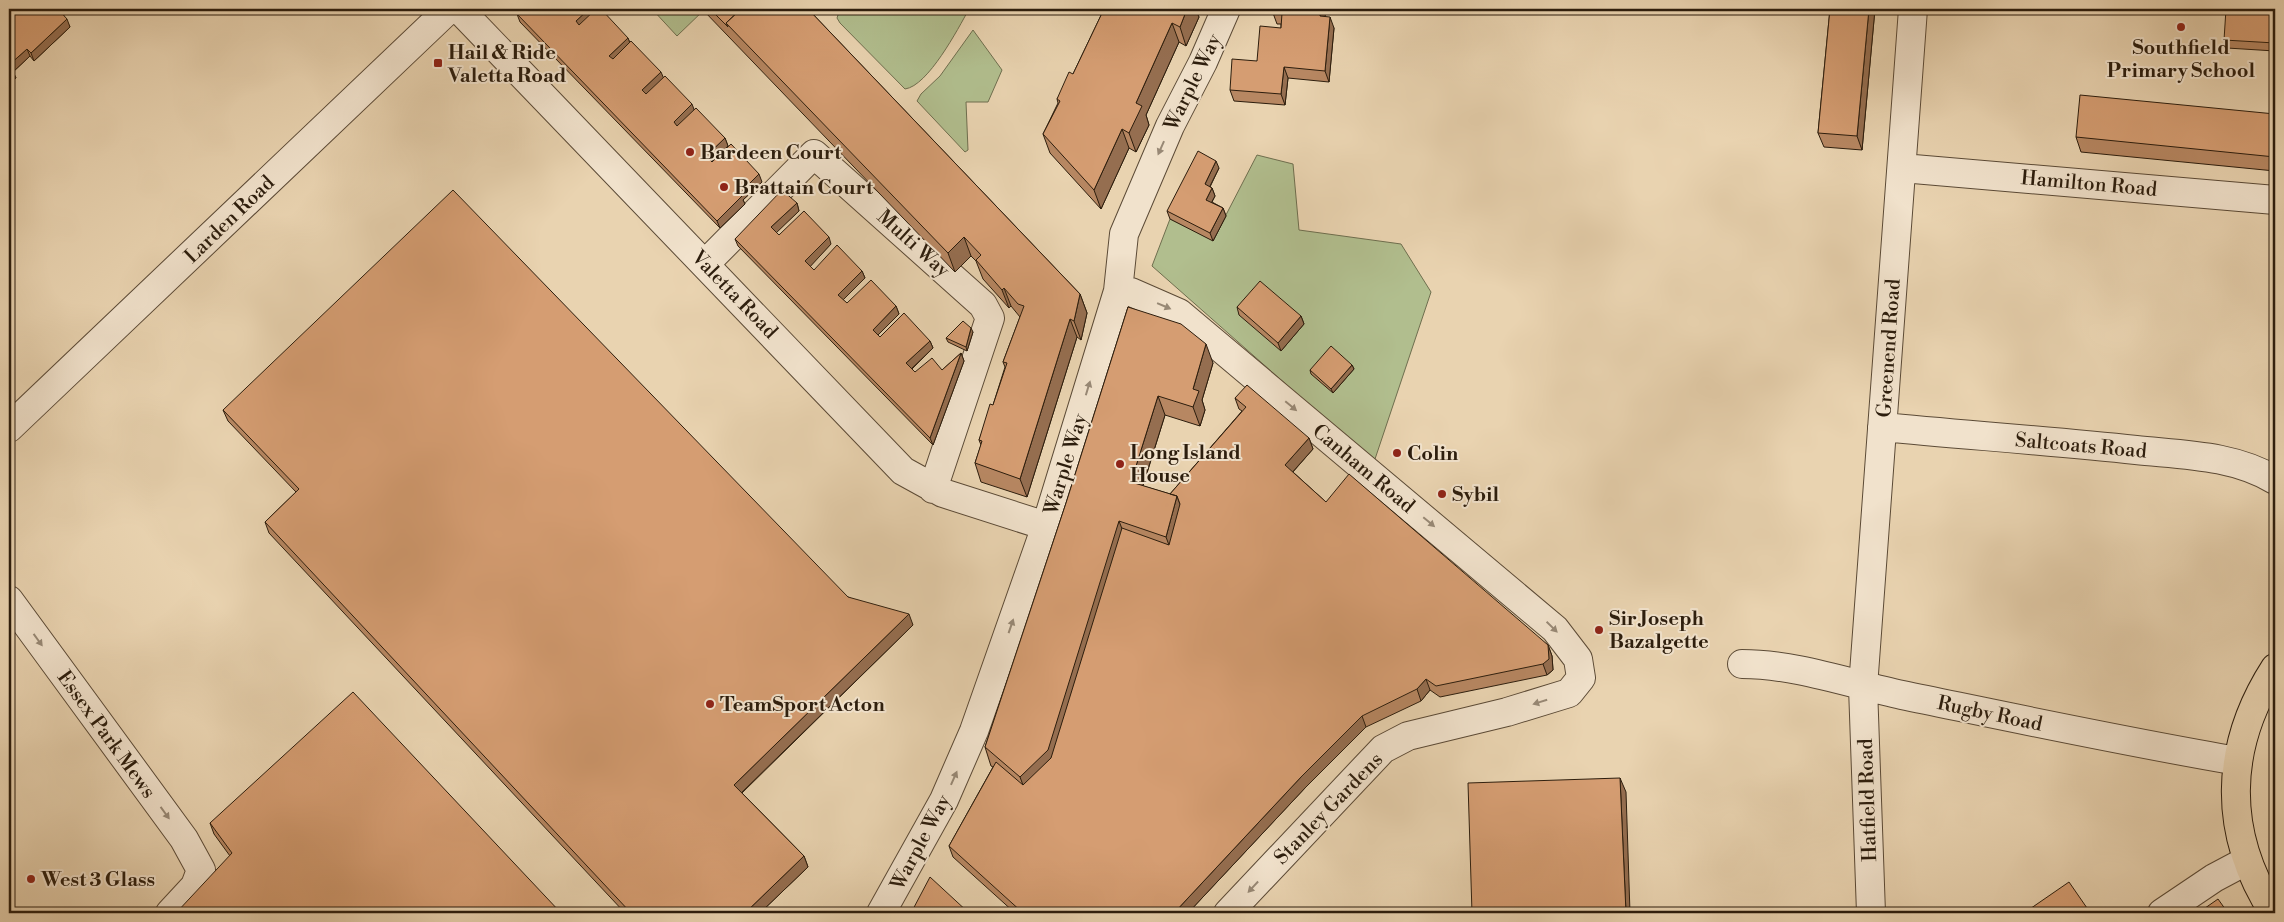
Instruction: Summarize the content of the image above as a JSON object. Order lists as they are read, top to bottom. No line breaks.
{"streets":{"street":["Warple Way","Hamilton Road","Larden Road","Multi Way","Valetta Road","Greenend Road","Saltcoats Road","Canham Road","Rugby Road","Essex Park Mews","Hatfield Road","Stanley Gardens"]},"crossings":[["Warple Way","Valetta Road"],["Warple Way","Canham Road"],["Hamilton Road","Greenend Road"],["Multi Way","Valetta Road"],["Greenend Road","Saltcoats Road"],["Greenend Road","Rugby Road"],["Greenend Road","Hatfield Road"],["Canham Road","Stanley Gardens"],["Rugby Road","Hatfield Road"]],"one_way":["Canham Road","Essex Park Mews","Stanley Gardens"],"places":{"other":["Southfield Primary School","Bardeen Court","Brattain Court","Colin","Long Island House","Sybil","Sir Joseph Bazalgette","TeamSport Acton","West 3 Glass"],"transit":["Hail & Ride Valetta Road"]}}
